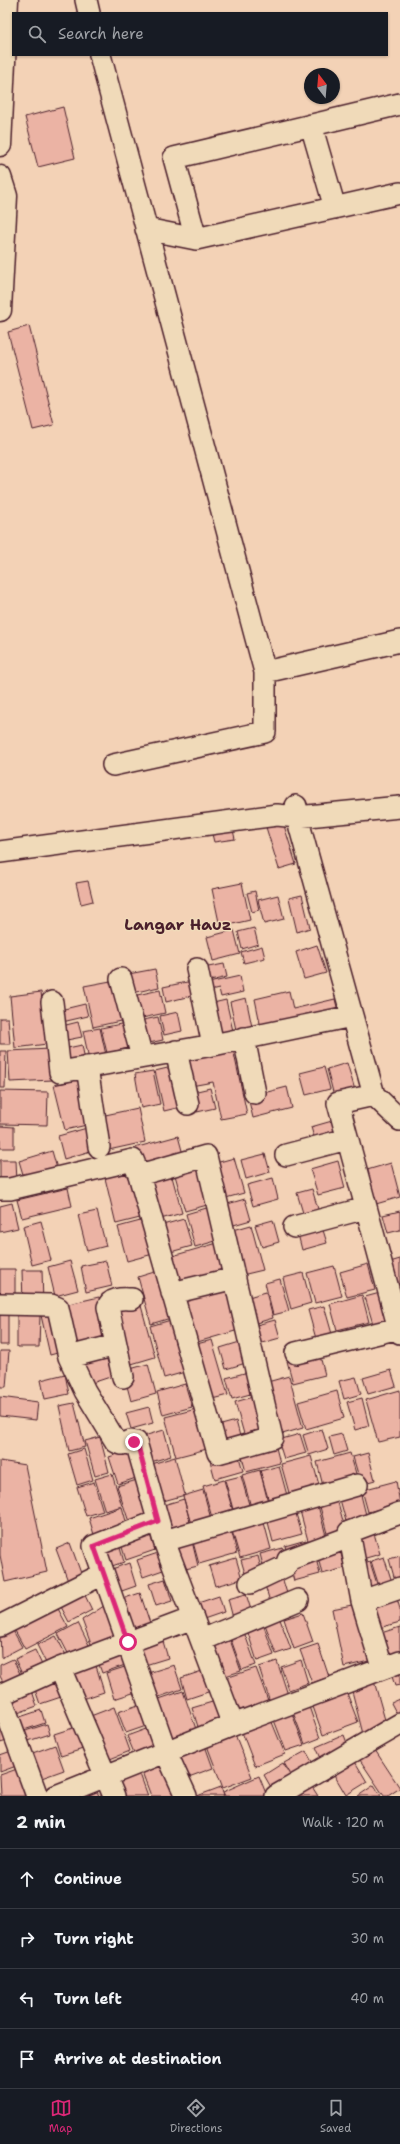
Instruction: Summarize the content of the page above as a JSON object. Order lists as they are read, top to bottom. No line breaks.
{"districts":["Langar Hauz"],"north":"top","page":{"search":"Search here","heading":["2 min","Walk · 120 m"],"list":[["Continue","50 m"],["Turn right","30 m"],["Turn left","40 m"],"Arrive at destination"],"nav":["Map","Directions","Saved"]}}
